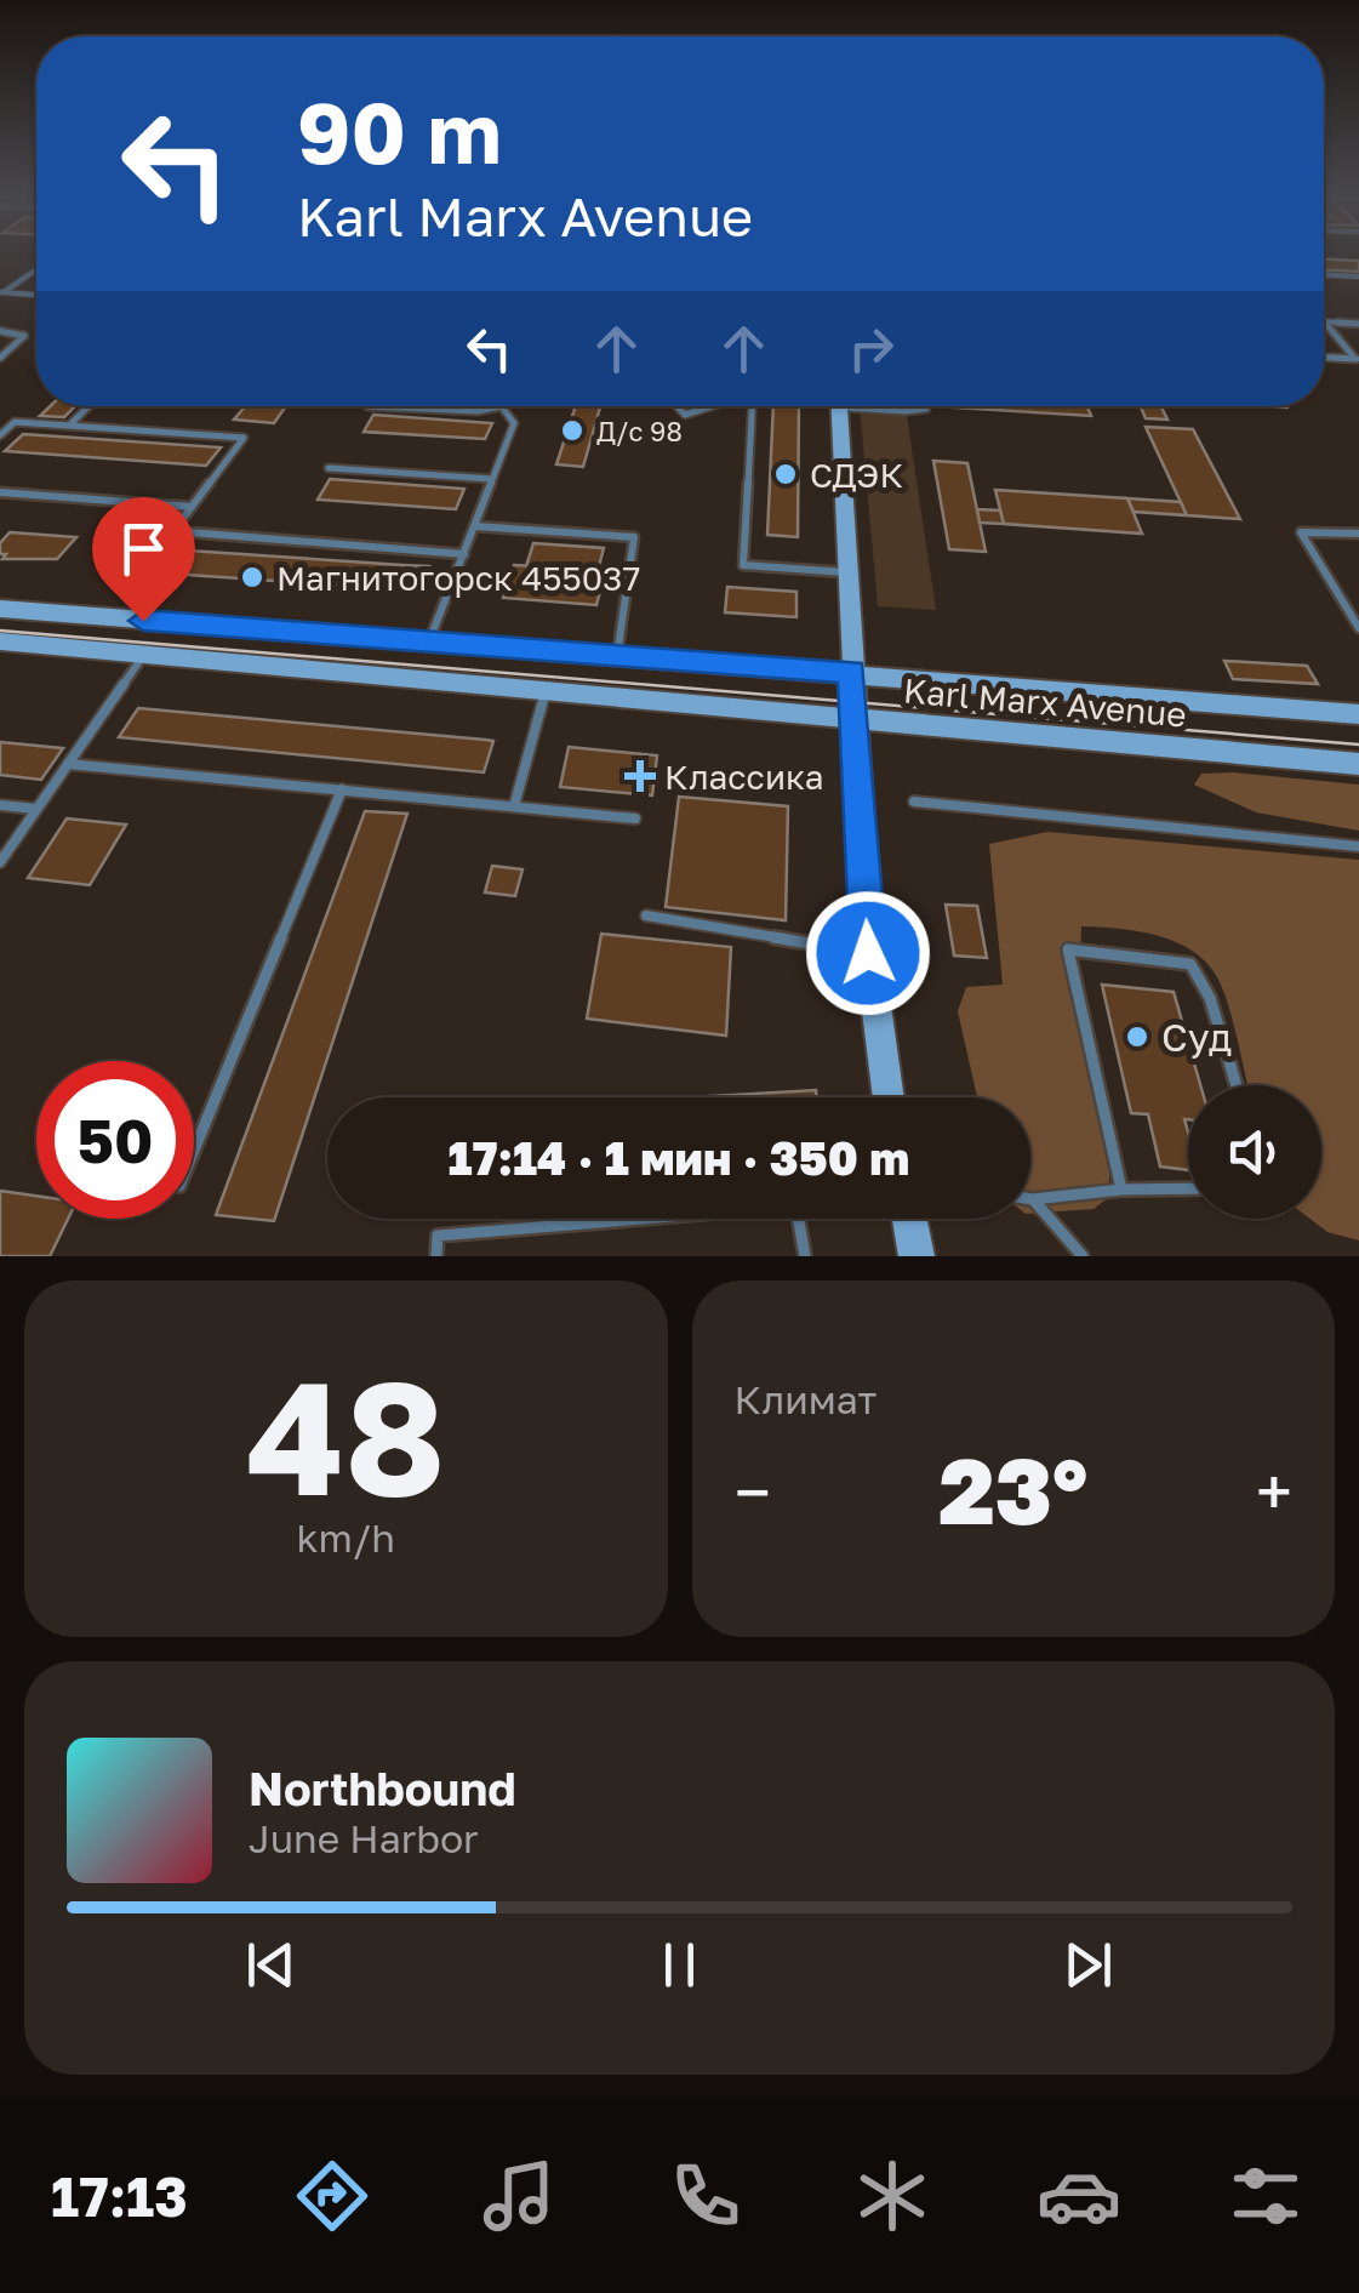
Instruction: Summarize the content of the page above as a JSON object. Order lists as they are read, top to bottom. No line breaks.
{"streets":{"main road":["Karl Marx Avenue"]},"places":{"other":["Д/с 98","СДЭК","Магнитогорск 455037","Суд"],"health":["Классика"]},"page":{"turn":["90 m","Karl Marx Avenue"],"limit":"50","trip":"17:14 · 1 мин · 350 m","tile":[["48","km/h"],"Климат"],"heat":["−","23°","+"],"song":["Northbound","June Harbor"],"tabs":"17:13"}}
